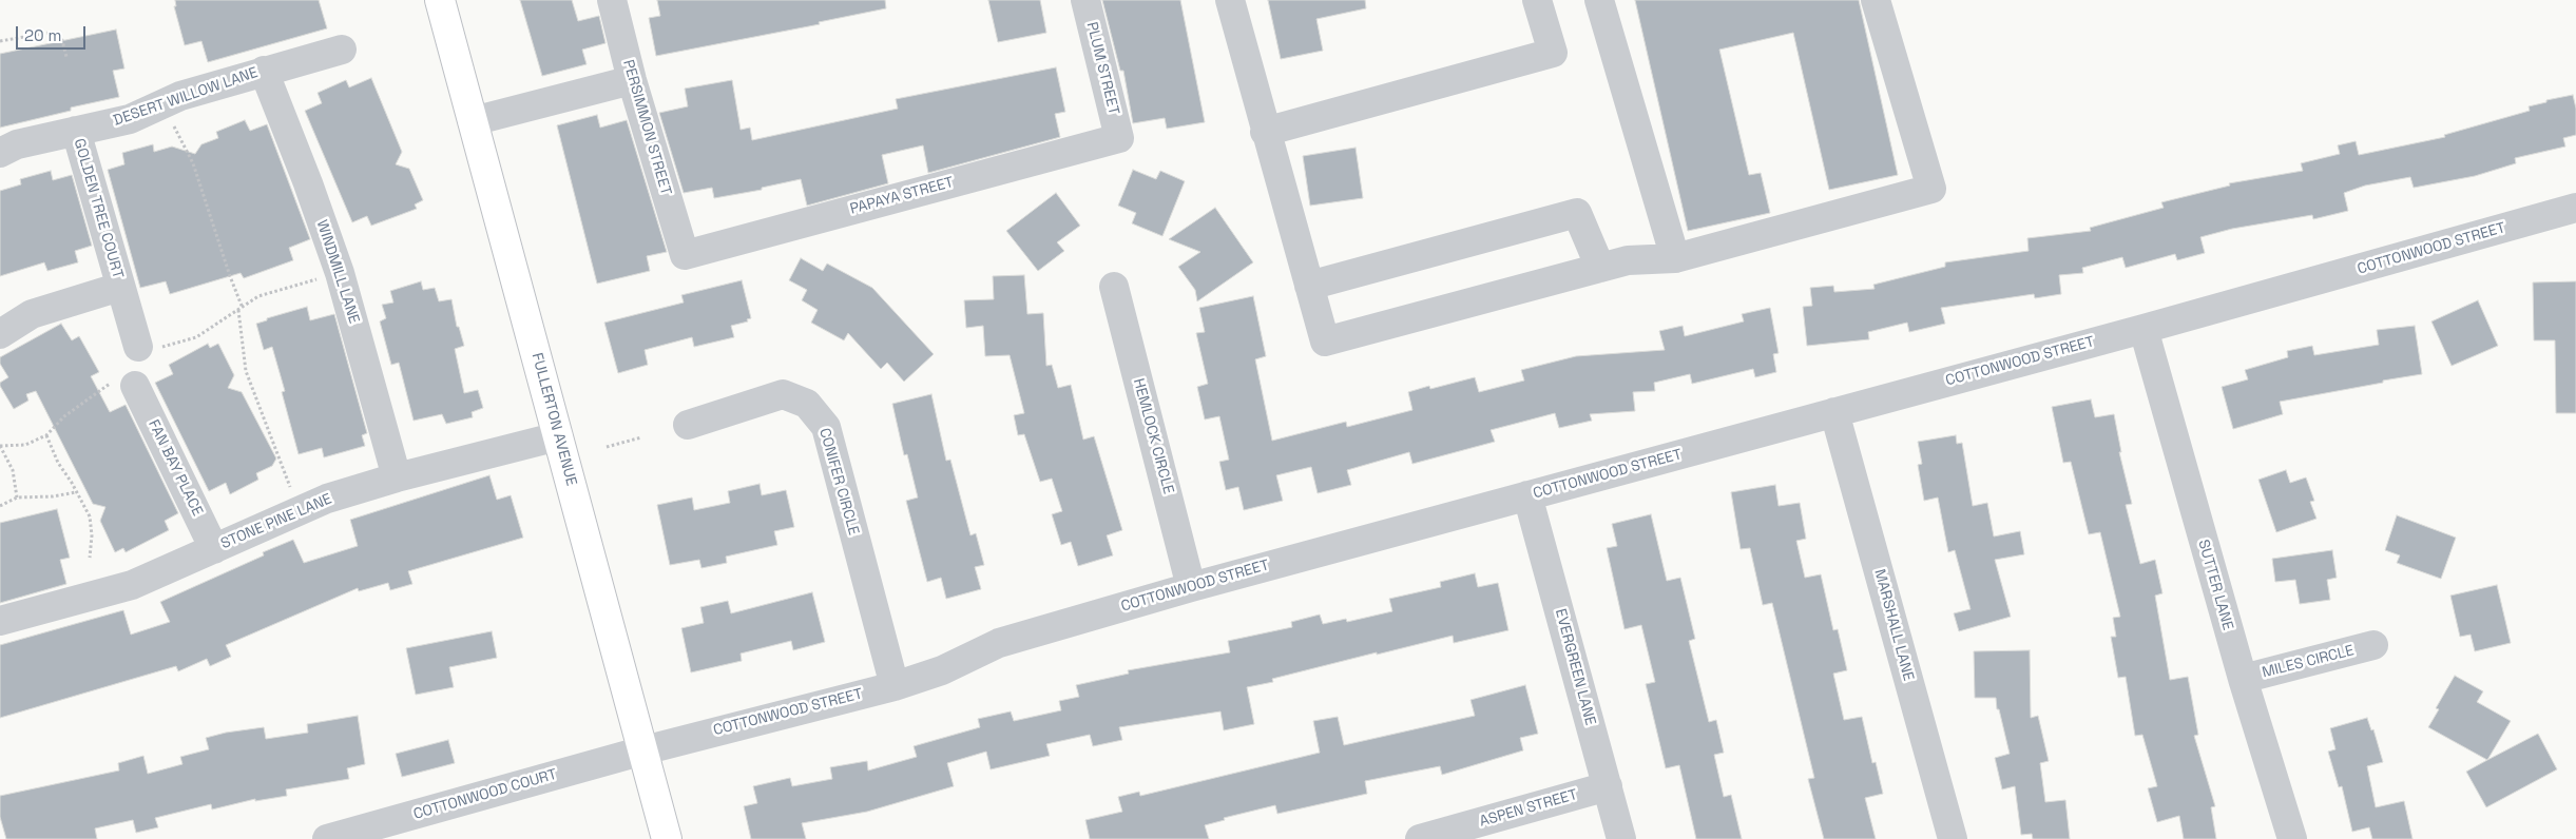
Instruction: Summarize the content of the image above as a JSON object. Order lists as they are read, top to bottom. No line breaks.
{"streets":{"main road":["FULLERTON AVENUE"],"street":["PLUM STREET","DESERT WILLOW LANE","PERSIMMON STREET","PAPAYA STREET","GOLDEN TREE COURT","COTTONWOOD STREET","WINDMILL LANE","HEMLOCK CIRCLE","FAN BAY PLACE","CONIFER CIRCLE","STONE PINE LANE","SUTTER LANE","MARSHALL LANE","MILES CIRCLE","EVERGREEN LANE","COTTONWOOD COURT","ASPEN STREET"]},"crossings":[["PLUM STREET","PAPAYA STREET"],["DESERT WILLOW LANE","GOLDEN TREE COURT"],["DESERT WILLOW LANE","WINDMILL LANE"],["PERSIMMON STREET","PAPAYA STREET"],["COTTONWOOD STREET","FULLERTON AVENUE"],["COTTONWOOD STREET","HEMLOCK CIRCLE"],["COTTONWOOD STREET","CONIFER CIRCLE"],["COTTONWOOD STREET","SUTTER LANE"],["COTTONWOOD STREET","MARSHALL LANE"],["COTTONWOOD STREET","EVERGREEN LANE"],["COTTONWOOD STREET","COTTONWOOD COURT"],["WINDMILL LANE","STONE PINE LANE"],["FULLERTON AVENUE","STONE PINE LANE"],["FULLERTON AVENUE","COTTONWOOD COURT"],["FAN BAY PLACE","STONE PINE LANE"],["SUTTER LANE","MILES CIRCLE"],["EVERGREEN LANE","ASPEN STREET"]],"scale_bar":"20 m"}
